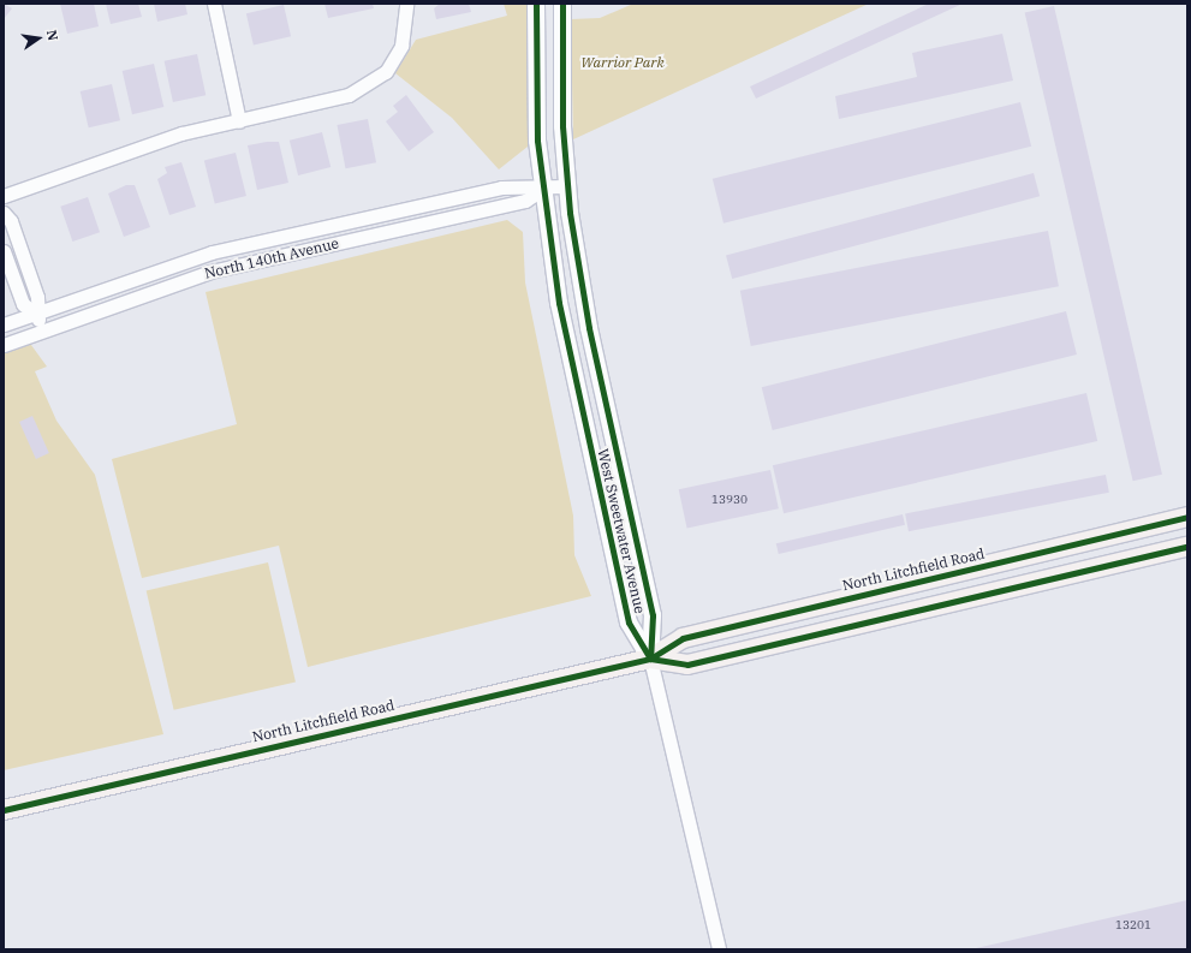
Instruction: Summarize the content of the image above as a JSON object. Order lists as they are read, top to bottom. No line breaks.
{"streets":{"main road":["North Litchfield Road"],"street":["North 140th Avenue","West Sweetwater Avenue"]},"crossings":[["North 140th Avenue","West Sweetwater Avenue"],["West Sweetwater Avenue","North Litchfield Road"]],"parks":["Warrior Park"],"house_numbers":["13930","13201"],"north":"right"}
